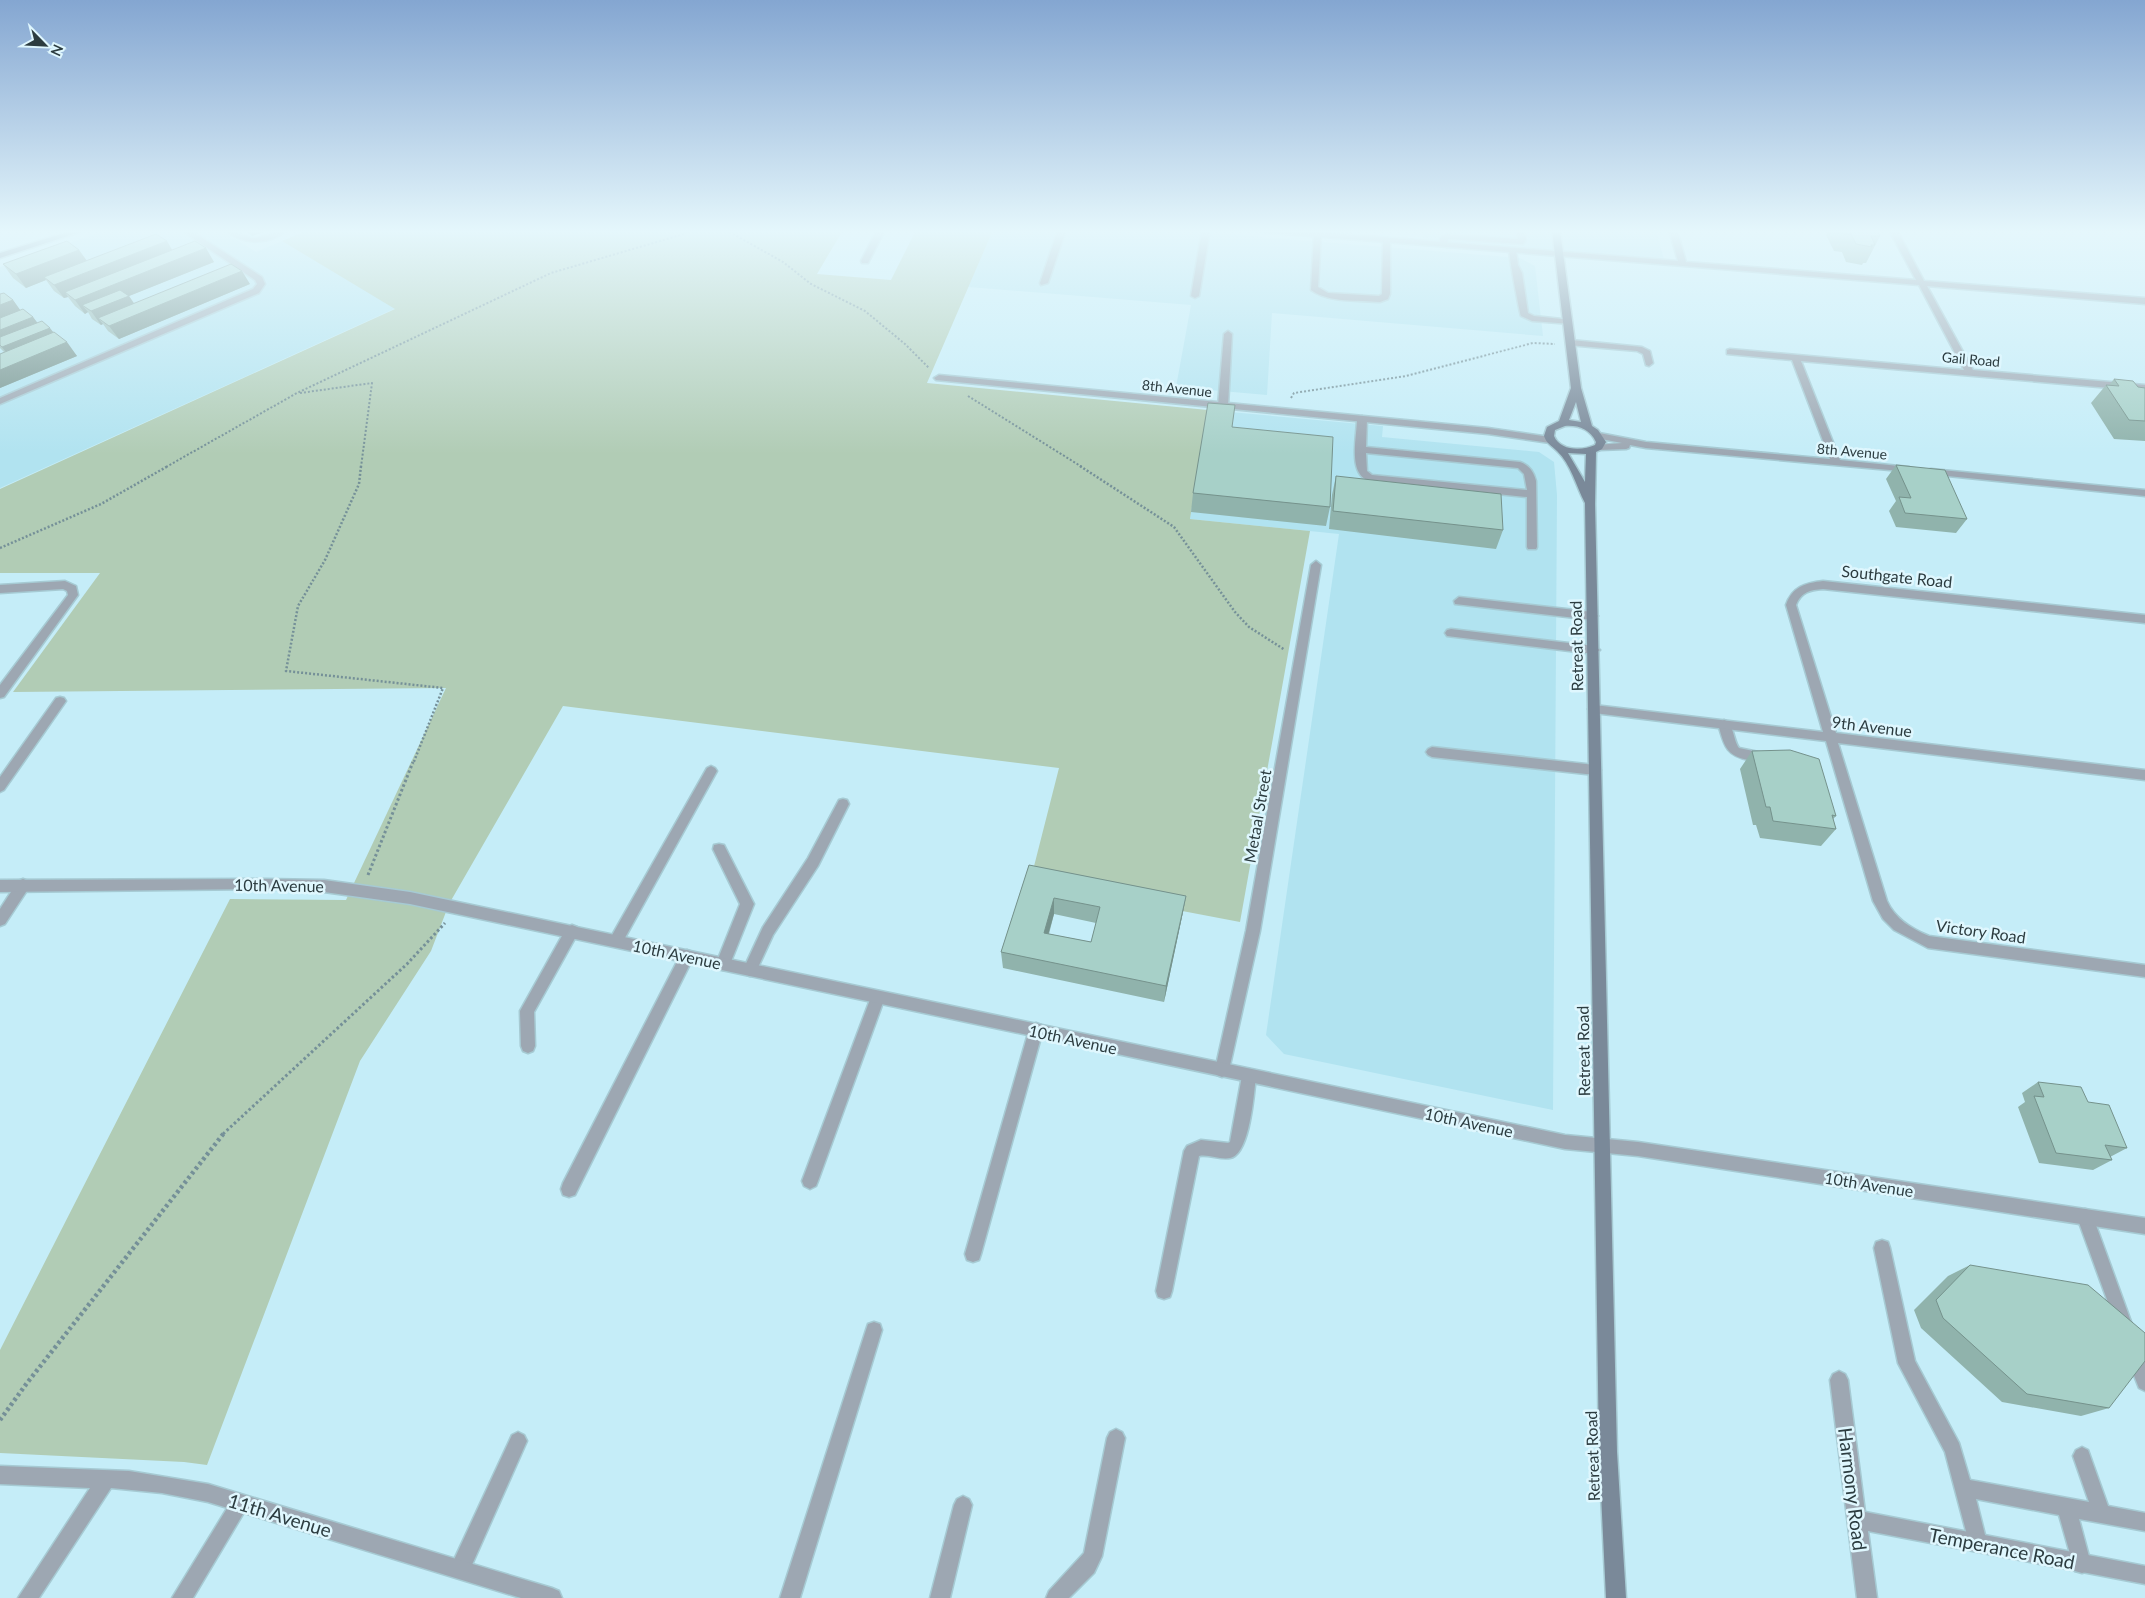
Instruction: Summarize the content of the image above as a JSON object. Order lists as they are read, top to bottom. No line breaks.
{"streets":{"main road":["Retreat Road"],"street":["Gail Road","8th Avenue","Southgate Road","9th Avenue","Metaal Street","10th Avenue","Victory Road","Harmony Road","11th Avenue","Temperance Road"]},"crossings":[["8th Avenue","Retreat Road"],["Southgate Road","9th Avenue"],["Southgate Road","Victory Road"],["Retreat Road","9th Avenue"],["Retreat Road","10th Avenue"],["9th Avenue","Victory Road"],["Metaal Street","10th Avenue"],["Harmony Road","Temperance Road"]],"north":"bottom right"}
